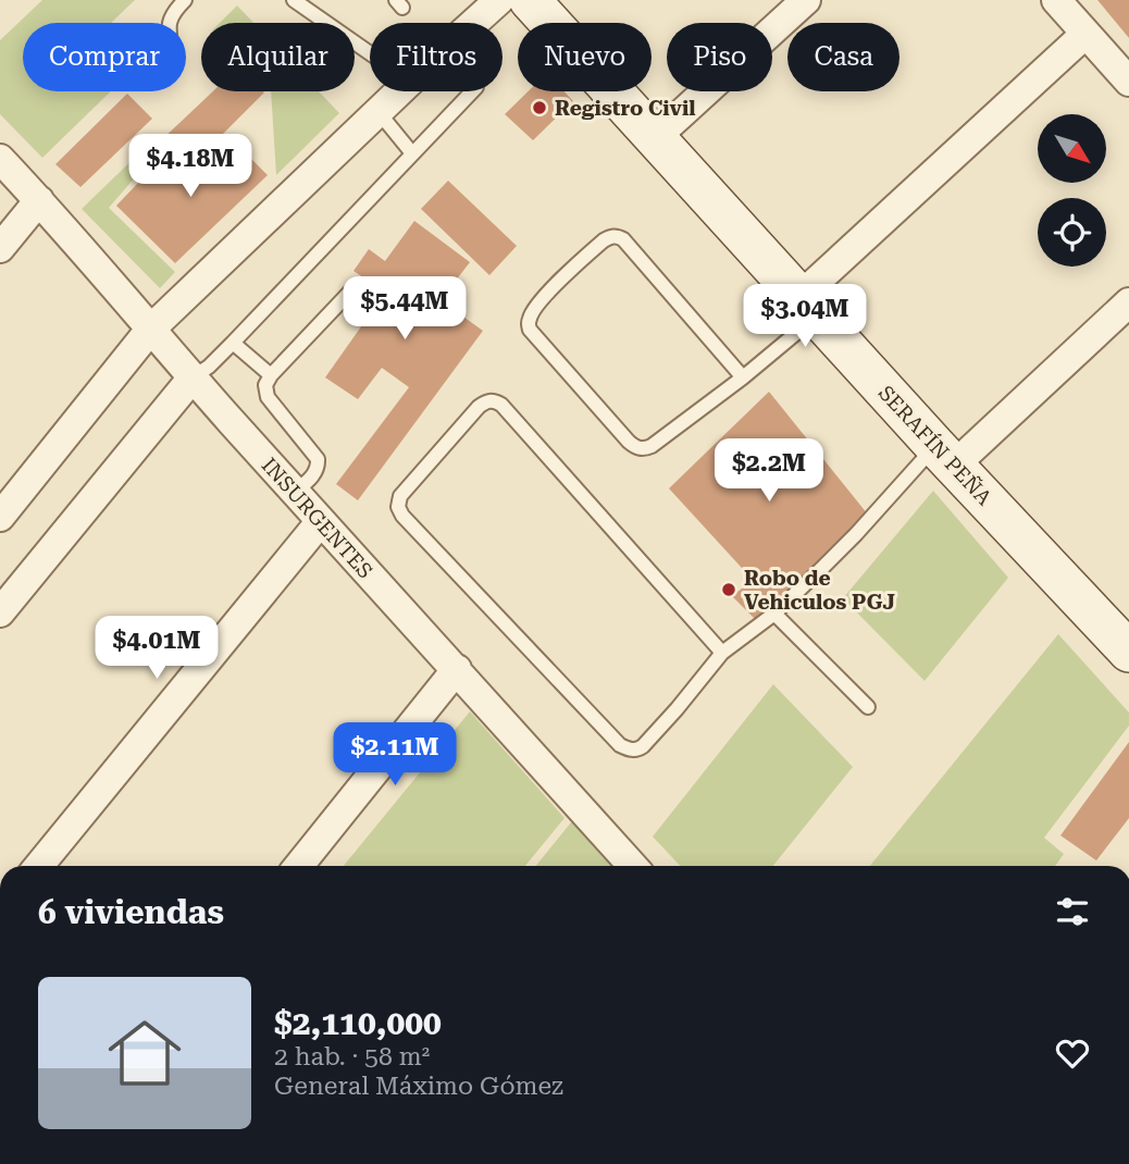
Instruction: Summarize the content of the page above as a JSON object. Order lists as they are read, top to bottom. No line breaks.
{"streets":{"main road":["SERAFÍN PEÑA"],"street":["INSURGENTES"]},"places":["Registro Civil","Robo de Vehiculos PGJ"],"north":"bottom right","page":{"chip":["Comprar","Alquilar","Filtros","Nuevo","Piso","Casa"],"price":["$4.18M","$5.44M","$3.04M","$2.2M","$4.01M","$2.11M"],"heading":"6 viviendas","list":[{"name":"$2,110,000","note":"2 hab. · 58 m² · General Máximo Gómez"}]}}
